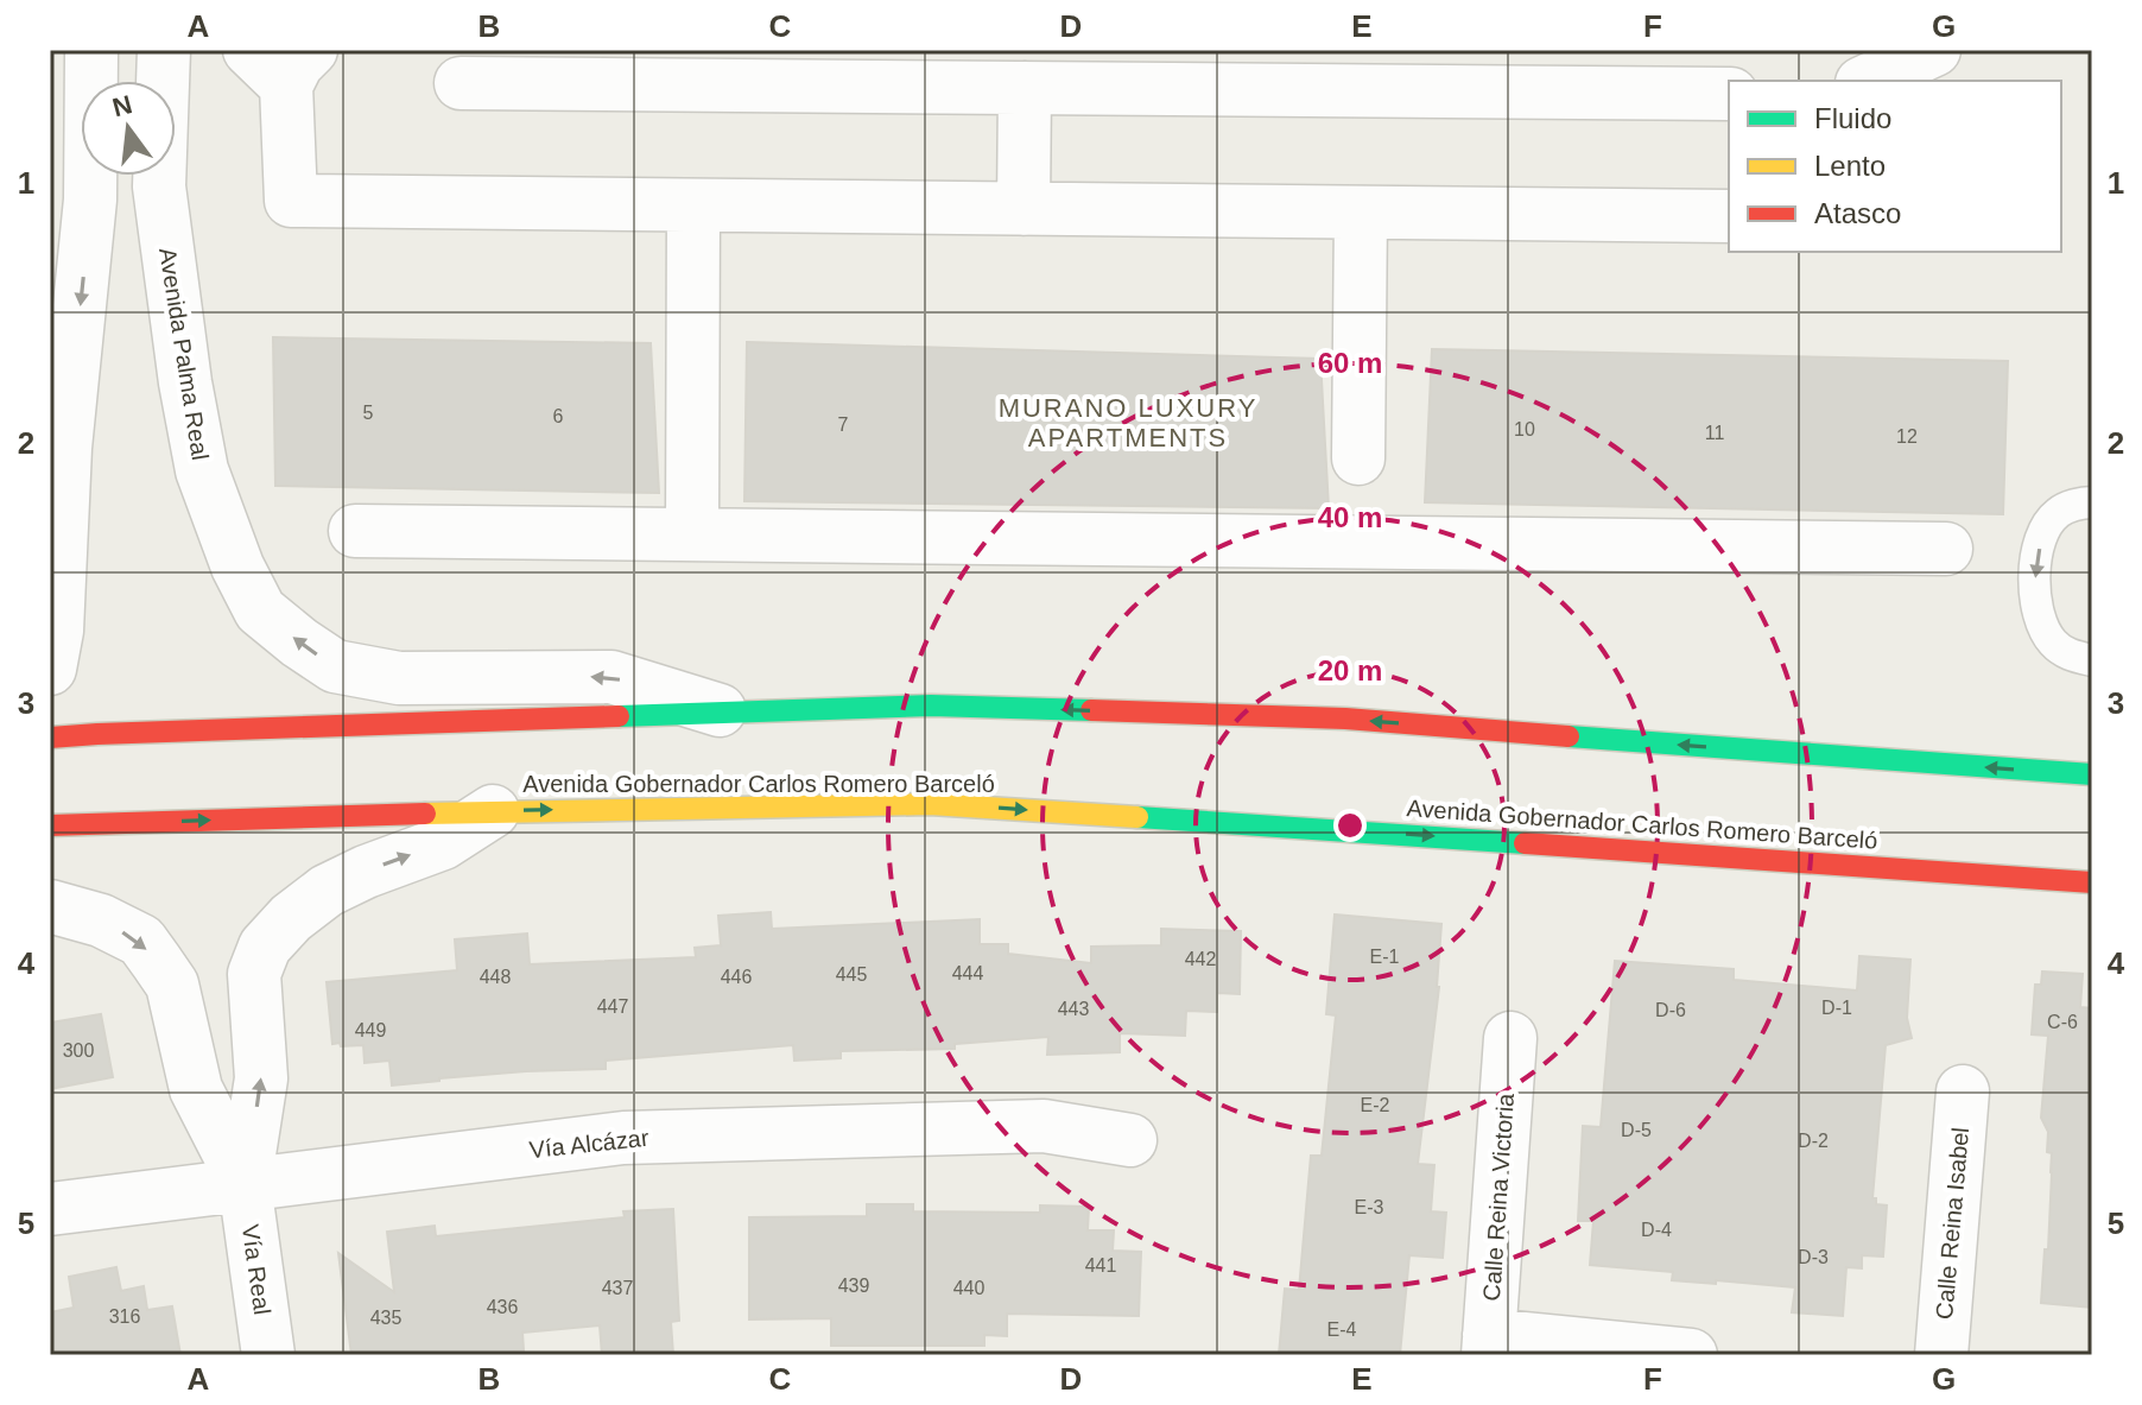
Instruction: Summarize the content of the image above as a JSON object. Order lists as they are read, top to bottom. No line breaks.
{"streets":{"main road":["Avenida Gobernador Carlos Romero Barceló"],"street":["Avenida Palma Real","Vía Alcázar","Calle Reina Victoria","Calle Reina Isabel","Vía Real"]},"crossings":[["Vía Alcázar","Vía Real"]],"one_way":["Avenida Palma Real"],"districts":["MURANO LUXURY APARTMENTS"],"house_numbers":["5","6","7","10","11","12","E-1","442","444","445","448","446","447","D-1","443","D-6","C-6","449","300","E-2","D-5","D-2","E-3","D-4","D-3","441","439","437","440","436","316","435","E-4"],"legend":["Fluido","Lento","Atasco"],"north":"top","grid":{"columns":["A","B","C","D","E","F","G"],"rows":["1","2","3","4","5"]},"rings":["60 m","40 m","20 m"]}
